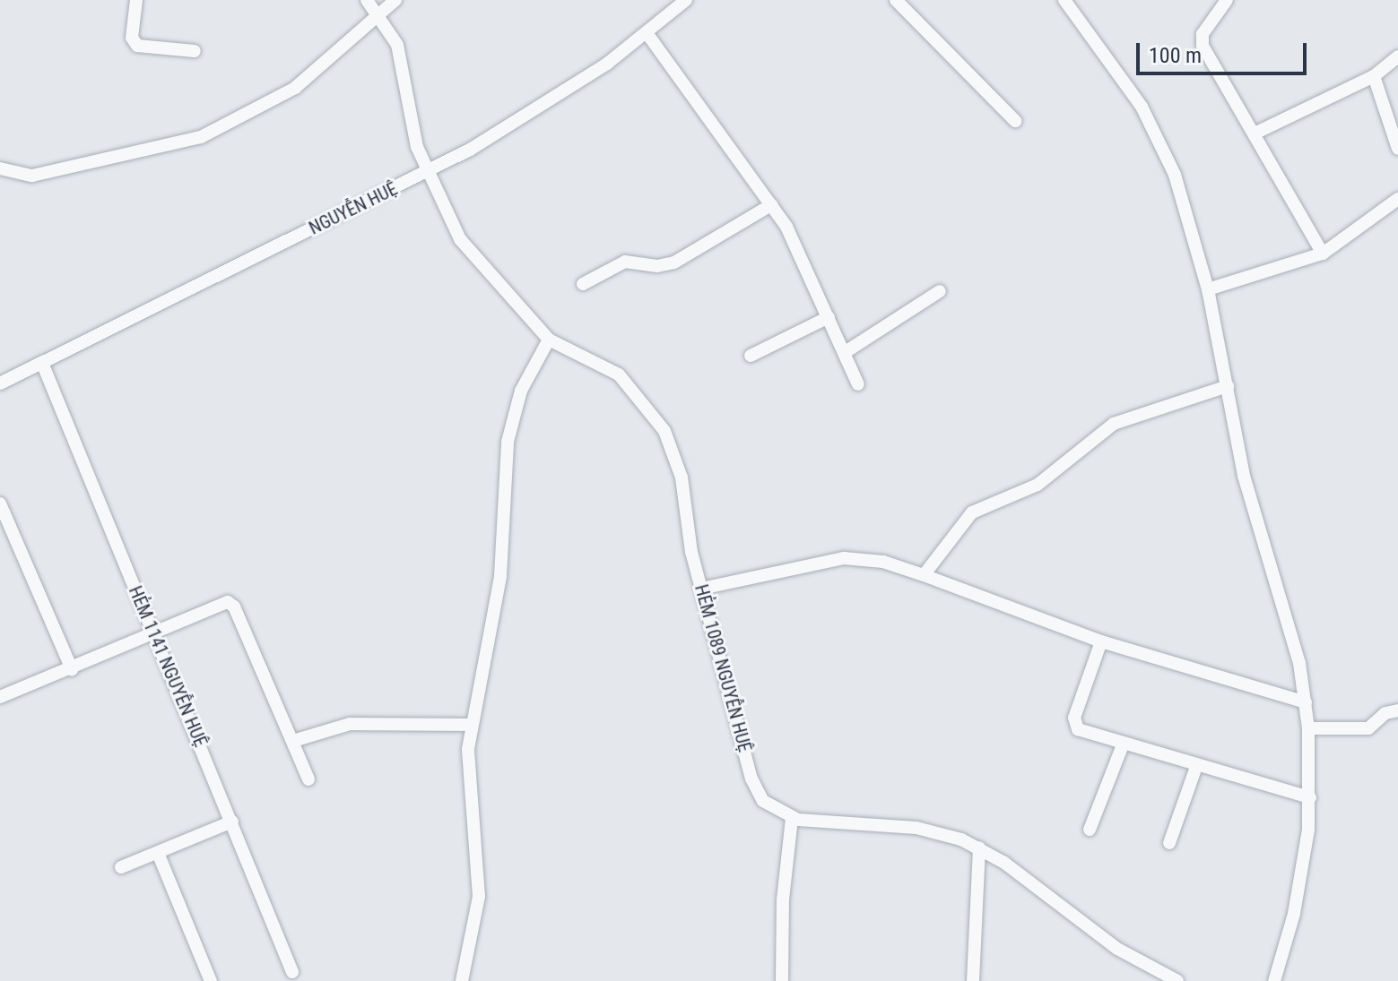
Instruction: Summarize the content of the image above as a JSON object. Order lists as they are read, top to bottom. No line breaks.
{"streets":{"street":["NGUYỄN HUỆ","HẺM 1141 NGUYỄN HUỆ","HẺM 1089 NGUYỄN HUỆ"]},"crossings":[["NGUYỄN HUỆ","HẺM 1141 NGUYỄN HUỆ"],["NGUYỄN HUỆ","HẺM 1089 NGUYỄN HUỆ"]],"scale_bar":"100 m"}
